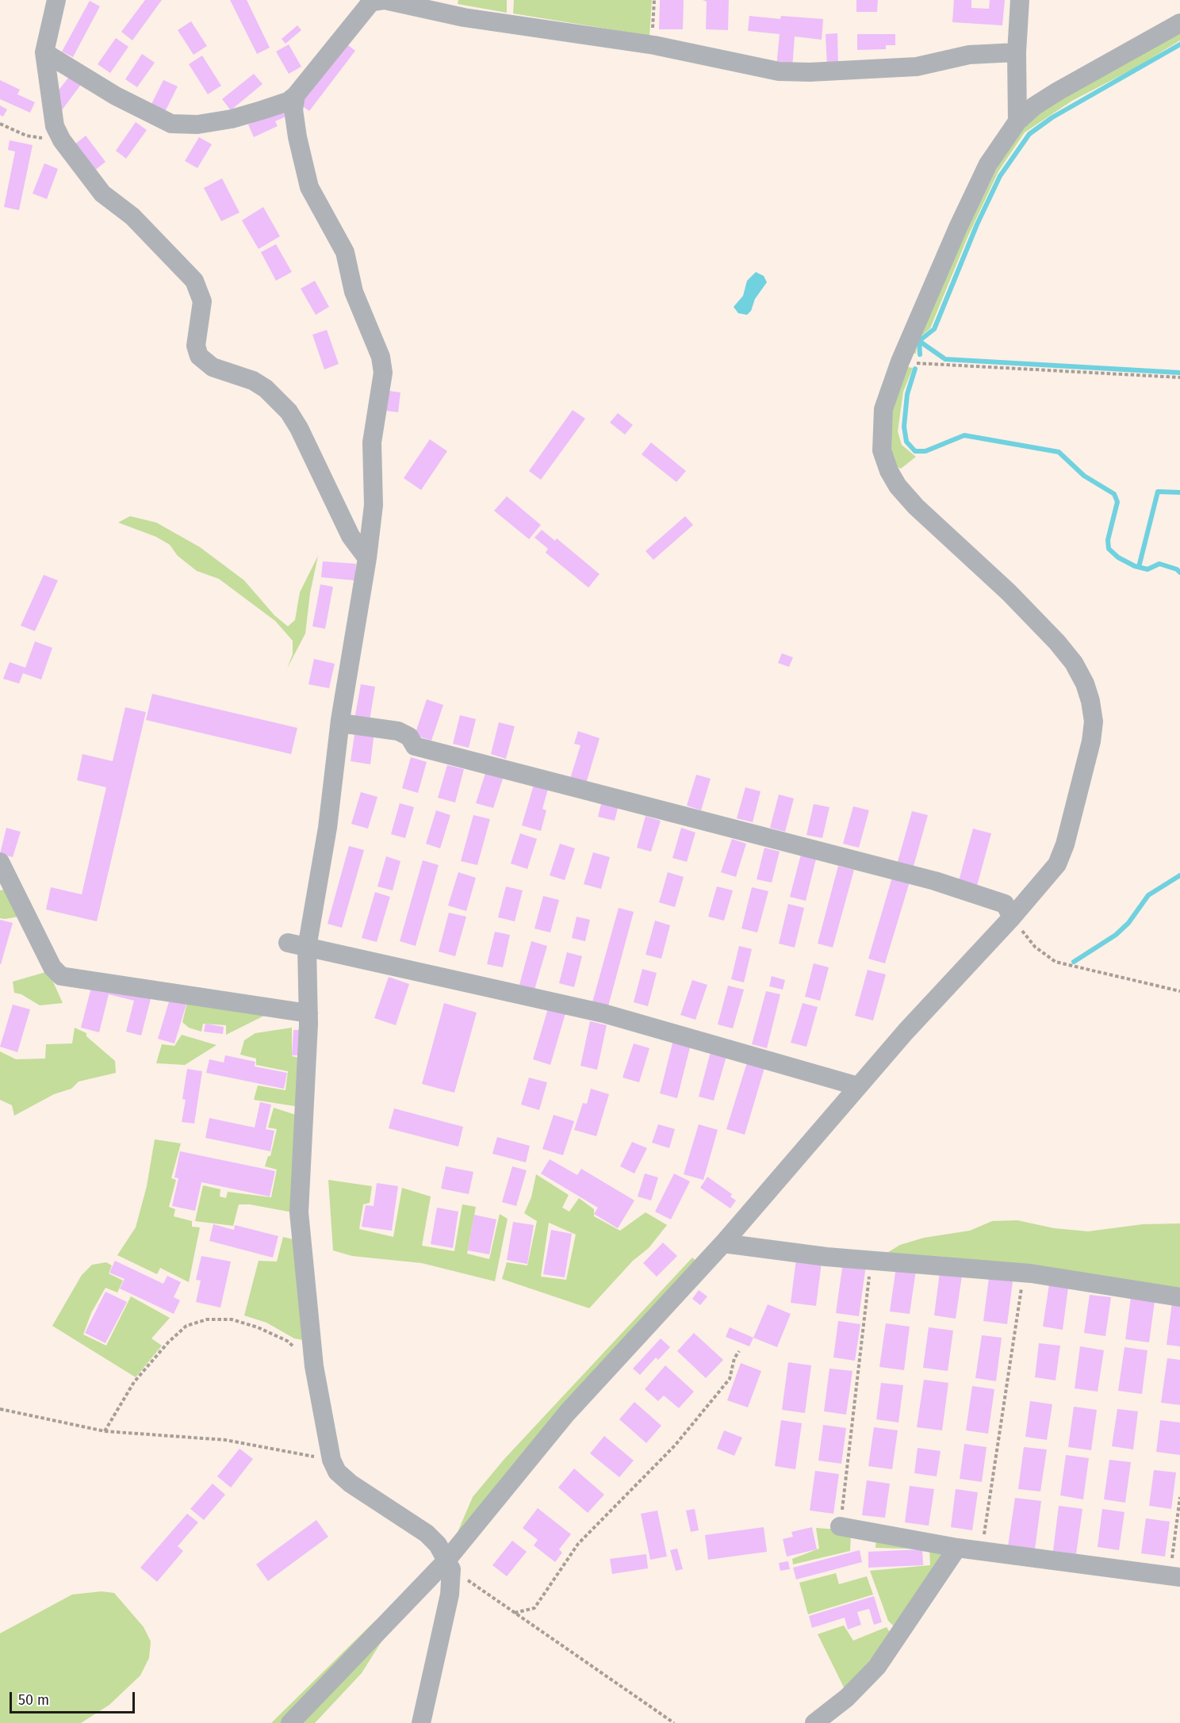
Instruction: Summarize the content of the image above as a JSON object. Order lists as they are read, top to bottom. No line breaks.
{"scale_bar":"50 m"}
